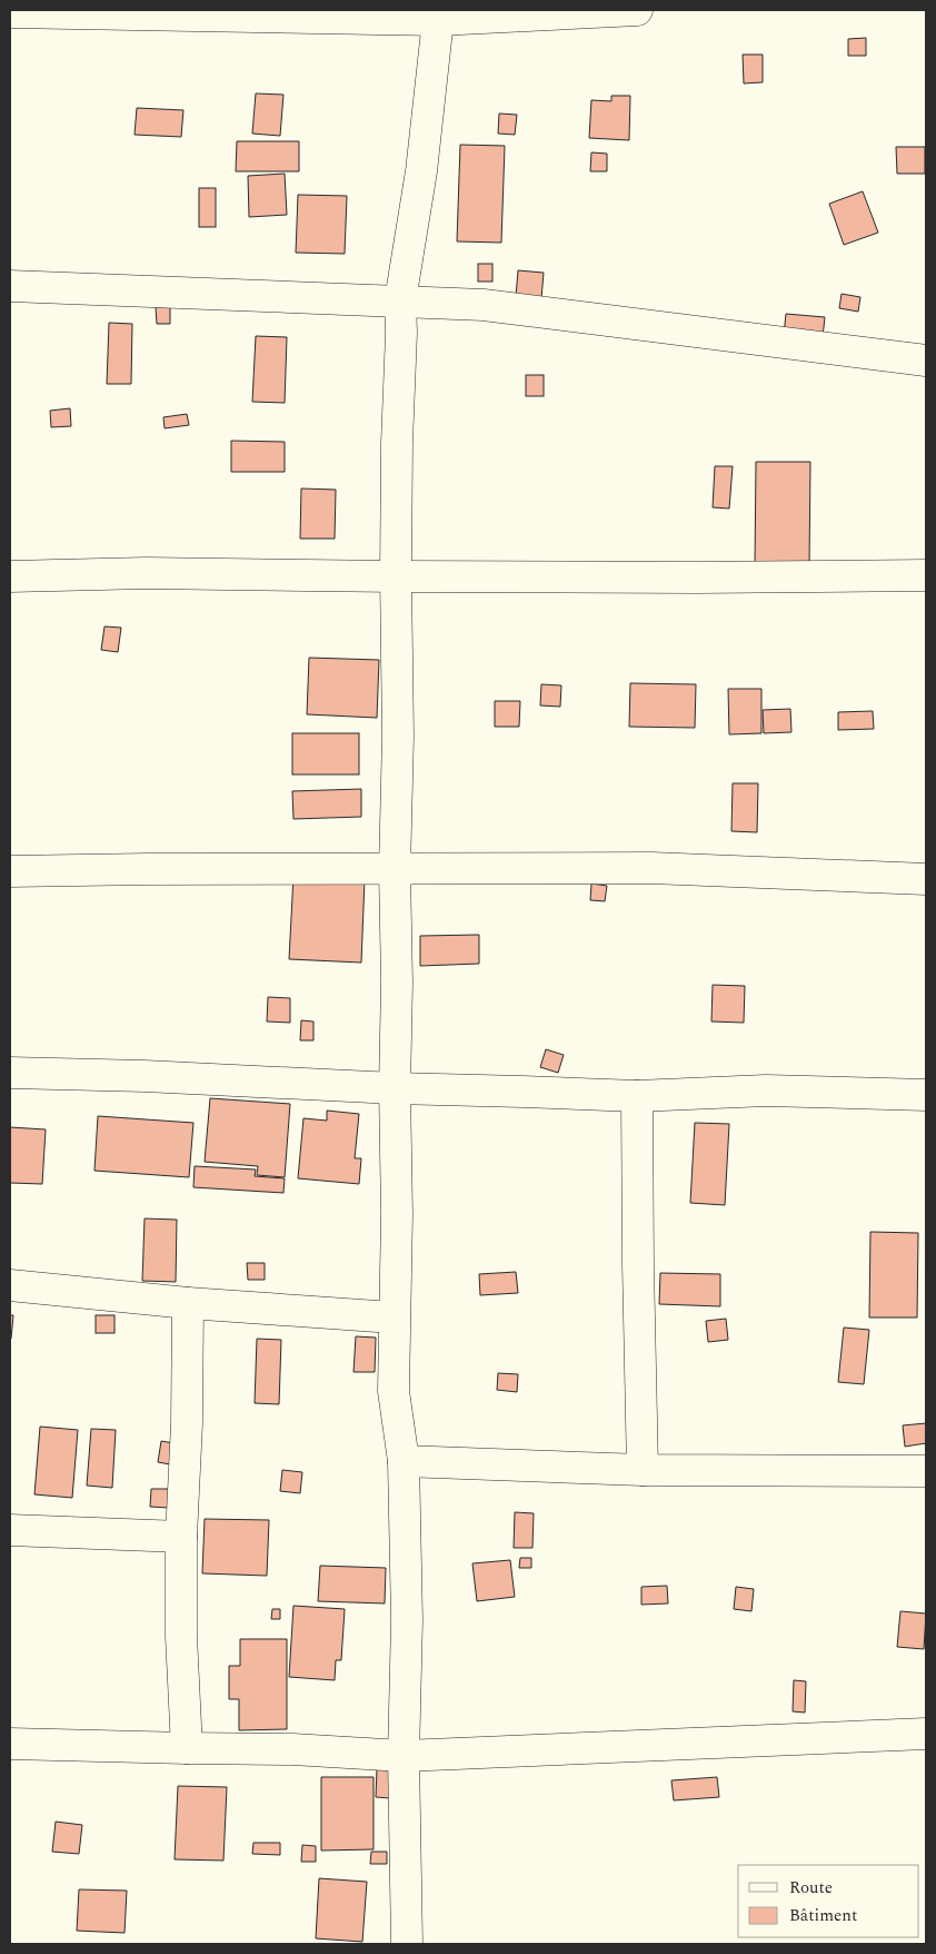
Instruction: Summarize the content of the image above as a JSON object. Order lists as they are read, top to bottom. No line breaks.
{"legend":["Route","Bâtiment"]}
